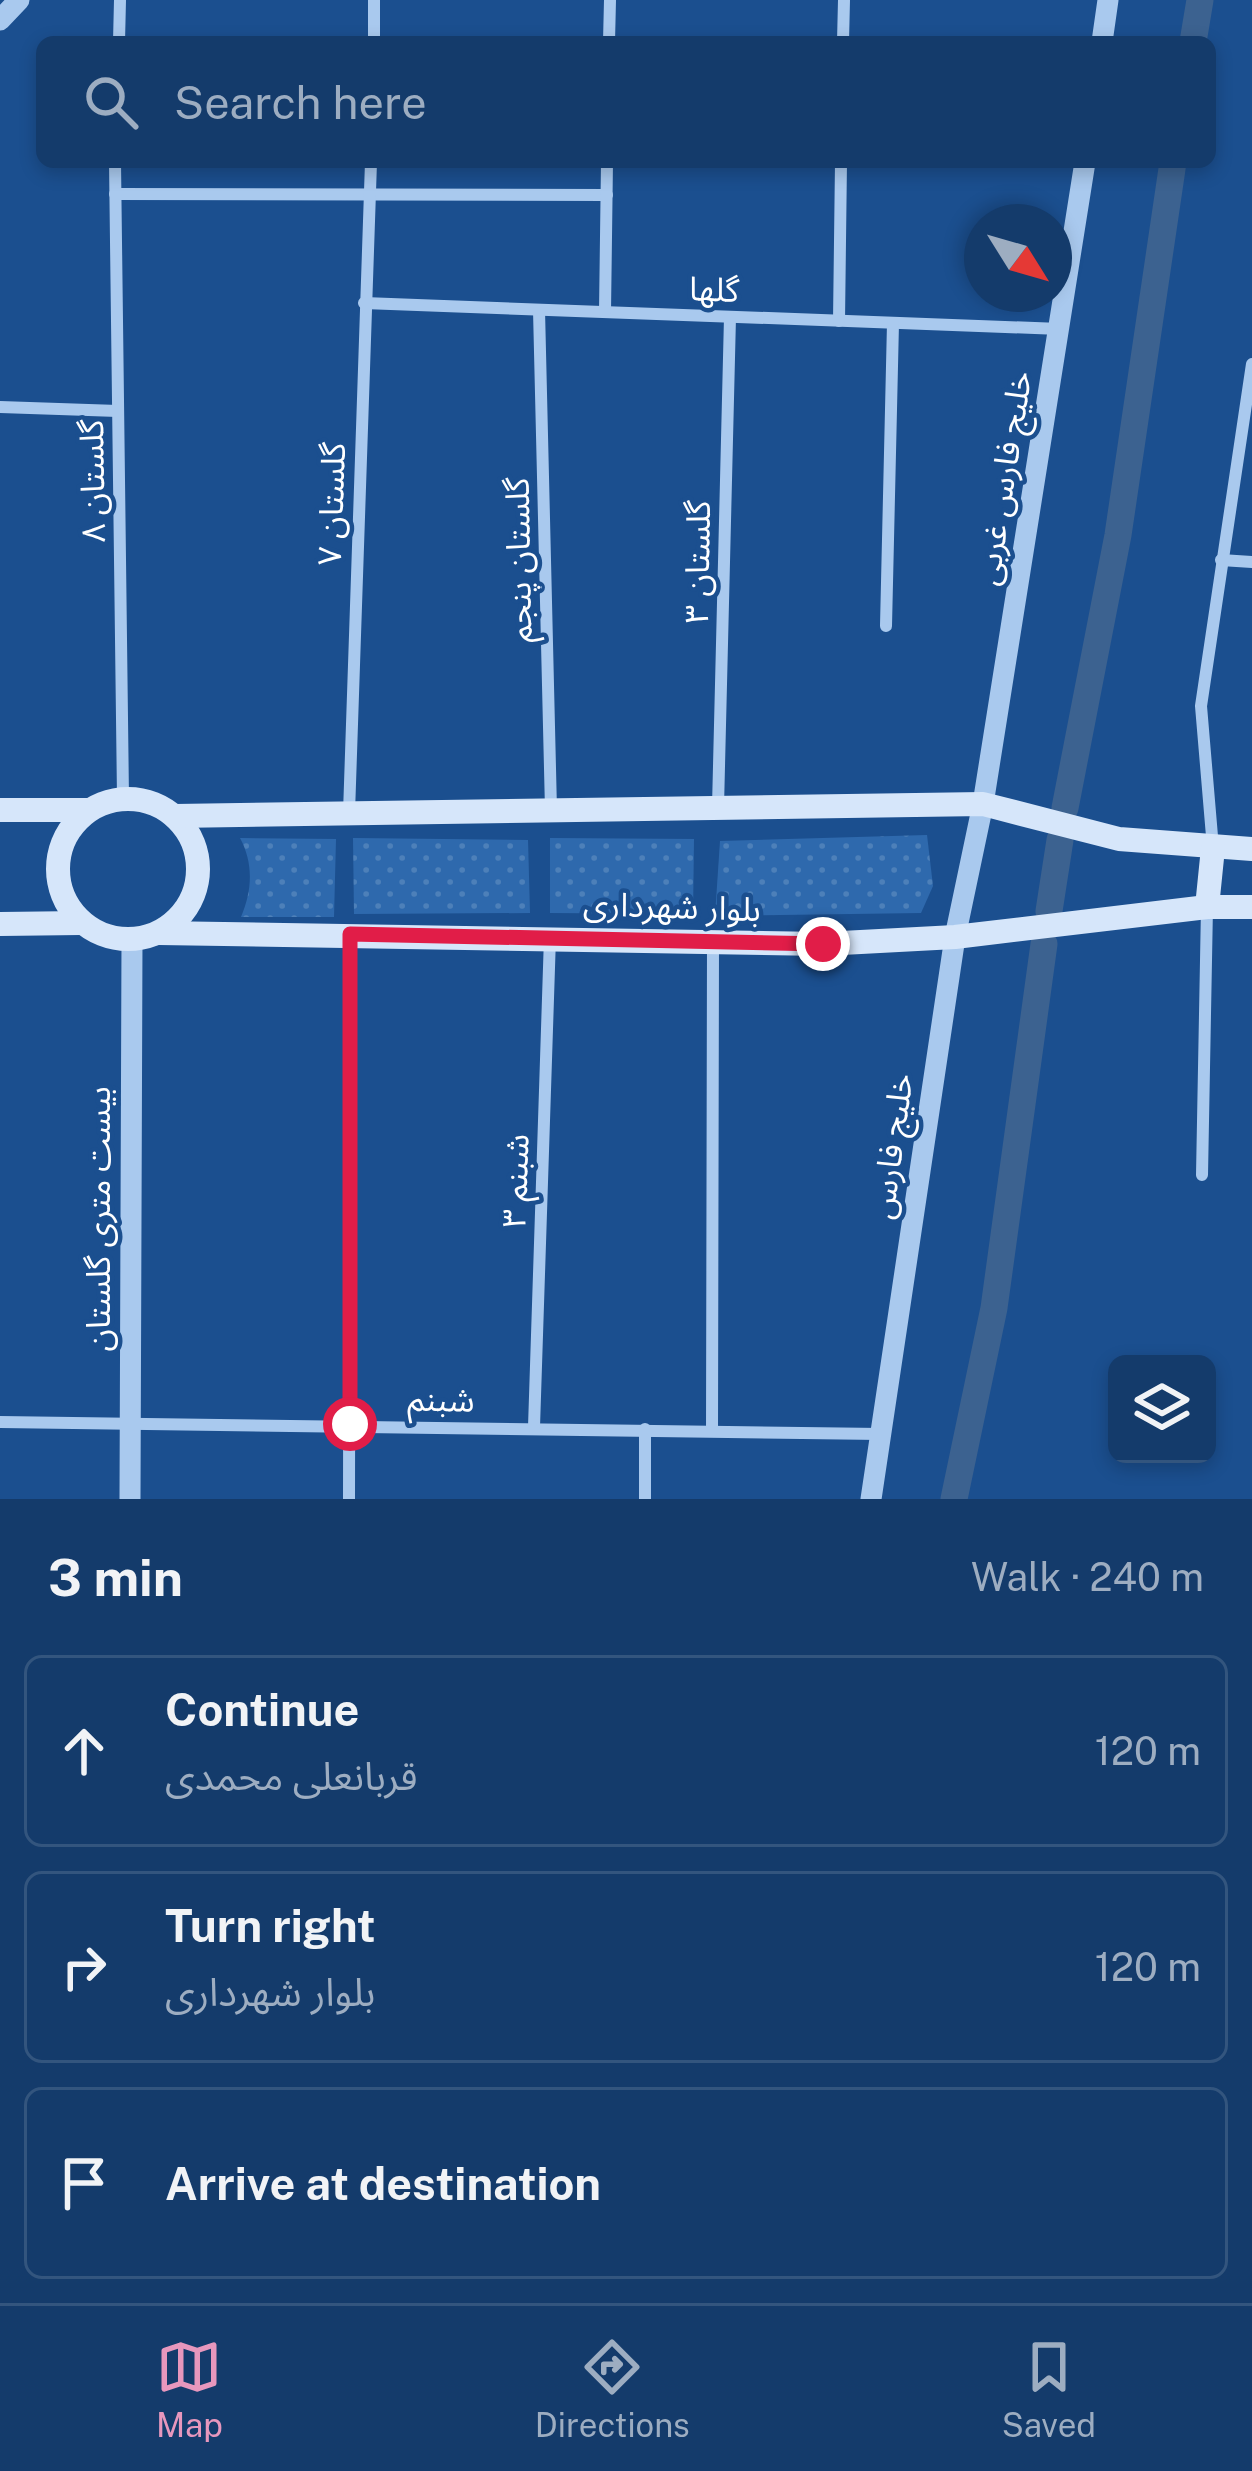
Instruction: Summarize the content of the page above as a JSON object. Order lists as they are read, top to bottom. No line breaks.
{"streets":{"main road":["بلوار شهرداری"],"street":["گلها","خلیج فارس غربی","گلستان ۸","گلستان ۷","گلستان پنجم","گلستان ۳","خلیج فارس","شبنم ۳","بیست متری گلستان","شبنم"]},"crossings":[["گلها","خلیج فارس غربی"],["گلها","گلستان ۷"],["گلها","گلستان پنجم"],["گلها","گلستان ۳"],["خلیج فارس غربی","خلیج فارس"],["گلستان ۸","بلوار شهرداری"],["گلستان ۸","بیست متری گلستان"],["بلوار شهرداری","خلیج فارس"],["بلوار شهرداری","شبنم ۳"],["بلوار شهرداری","بیست متری گلستان"],["خلیج فارس","شبنم"],["شبنم ۳","شبنم"],["بیست متری گلستان","شبنم"]],"north":"bottom right","page":{"search":"Search here","heading":["3 min","Walk · 240 m"],"list":[["Continue","قربانعلی محمدی","120 m"],["Turn right","بلوار شهرداری","120 m"],"Arrive at destination"],"nav":["Map","Directions","Saved"]}}
